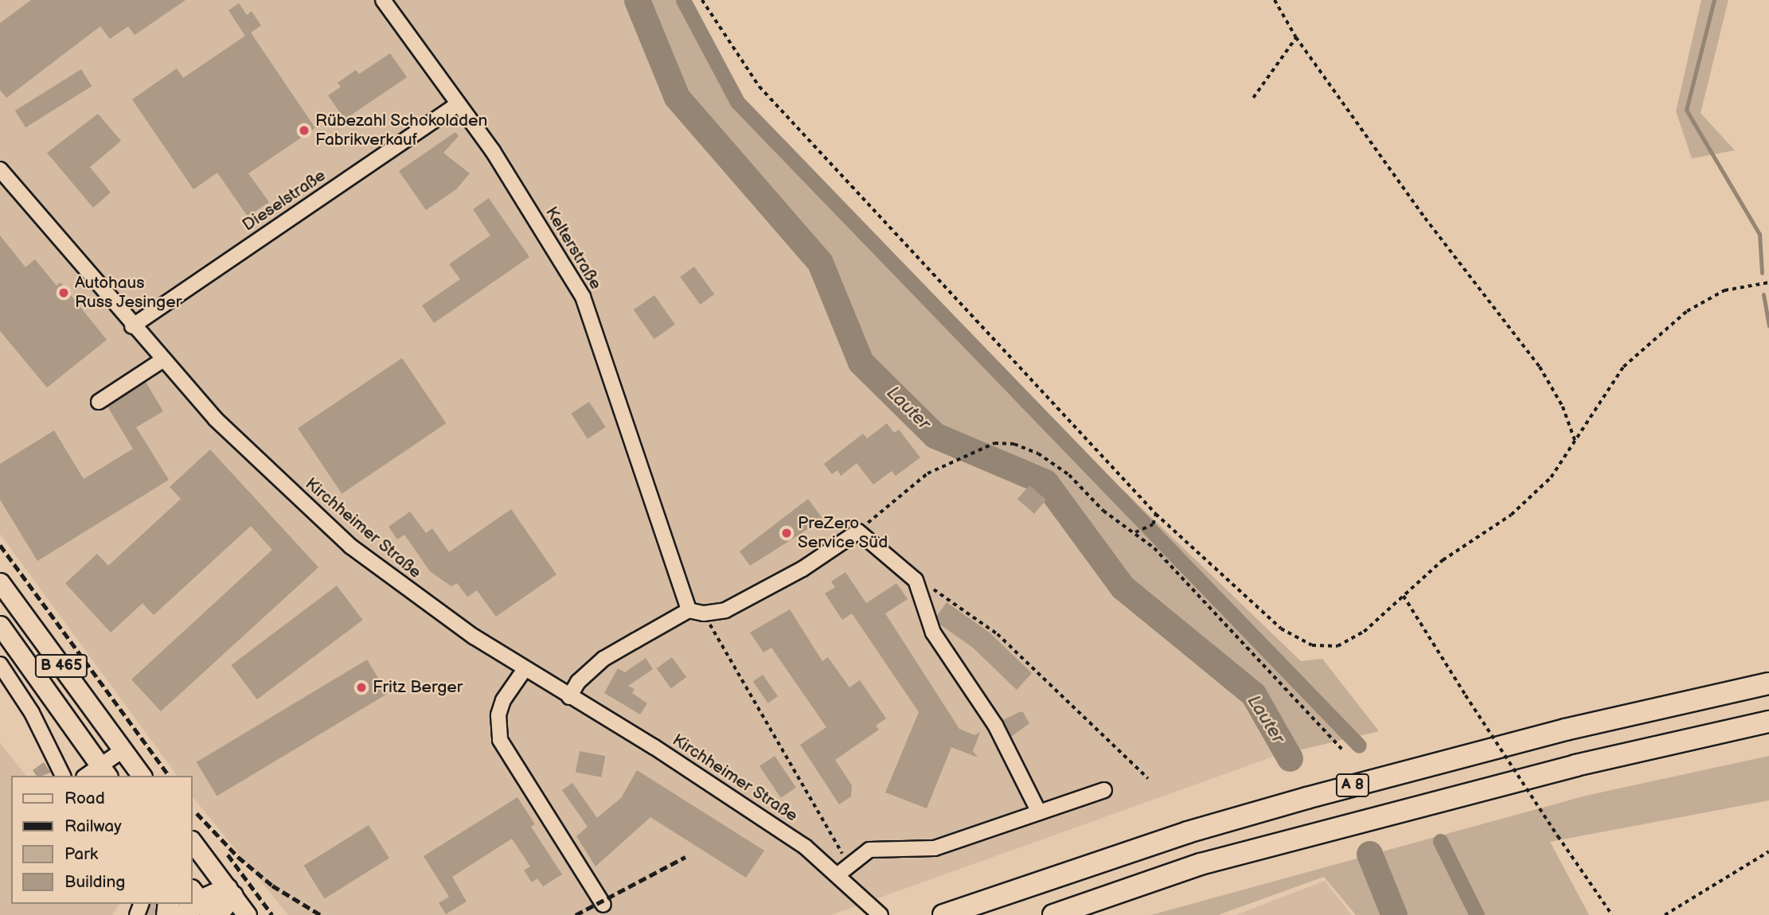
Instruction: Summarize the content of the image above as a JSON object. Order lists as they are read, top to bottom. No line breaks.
{"streets":{"highway":["A 8"],"main road":["B 465"],"street":["Dieselstraße","Kelterstraße","Kirchheimer Straße"]},"crossings":[["Dieselstraße","Kelterstraße"],["Dieselstraße","Kirchheimer Straße"]],"water":["Lauter"],"places":["Rübezahl Schokoladen Fabrikverkauf","Autohaus Russ Jesinger","PreZero Service Süd","Fritz Berger"],"legend":["Road","Railway","Park","Building"]}
